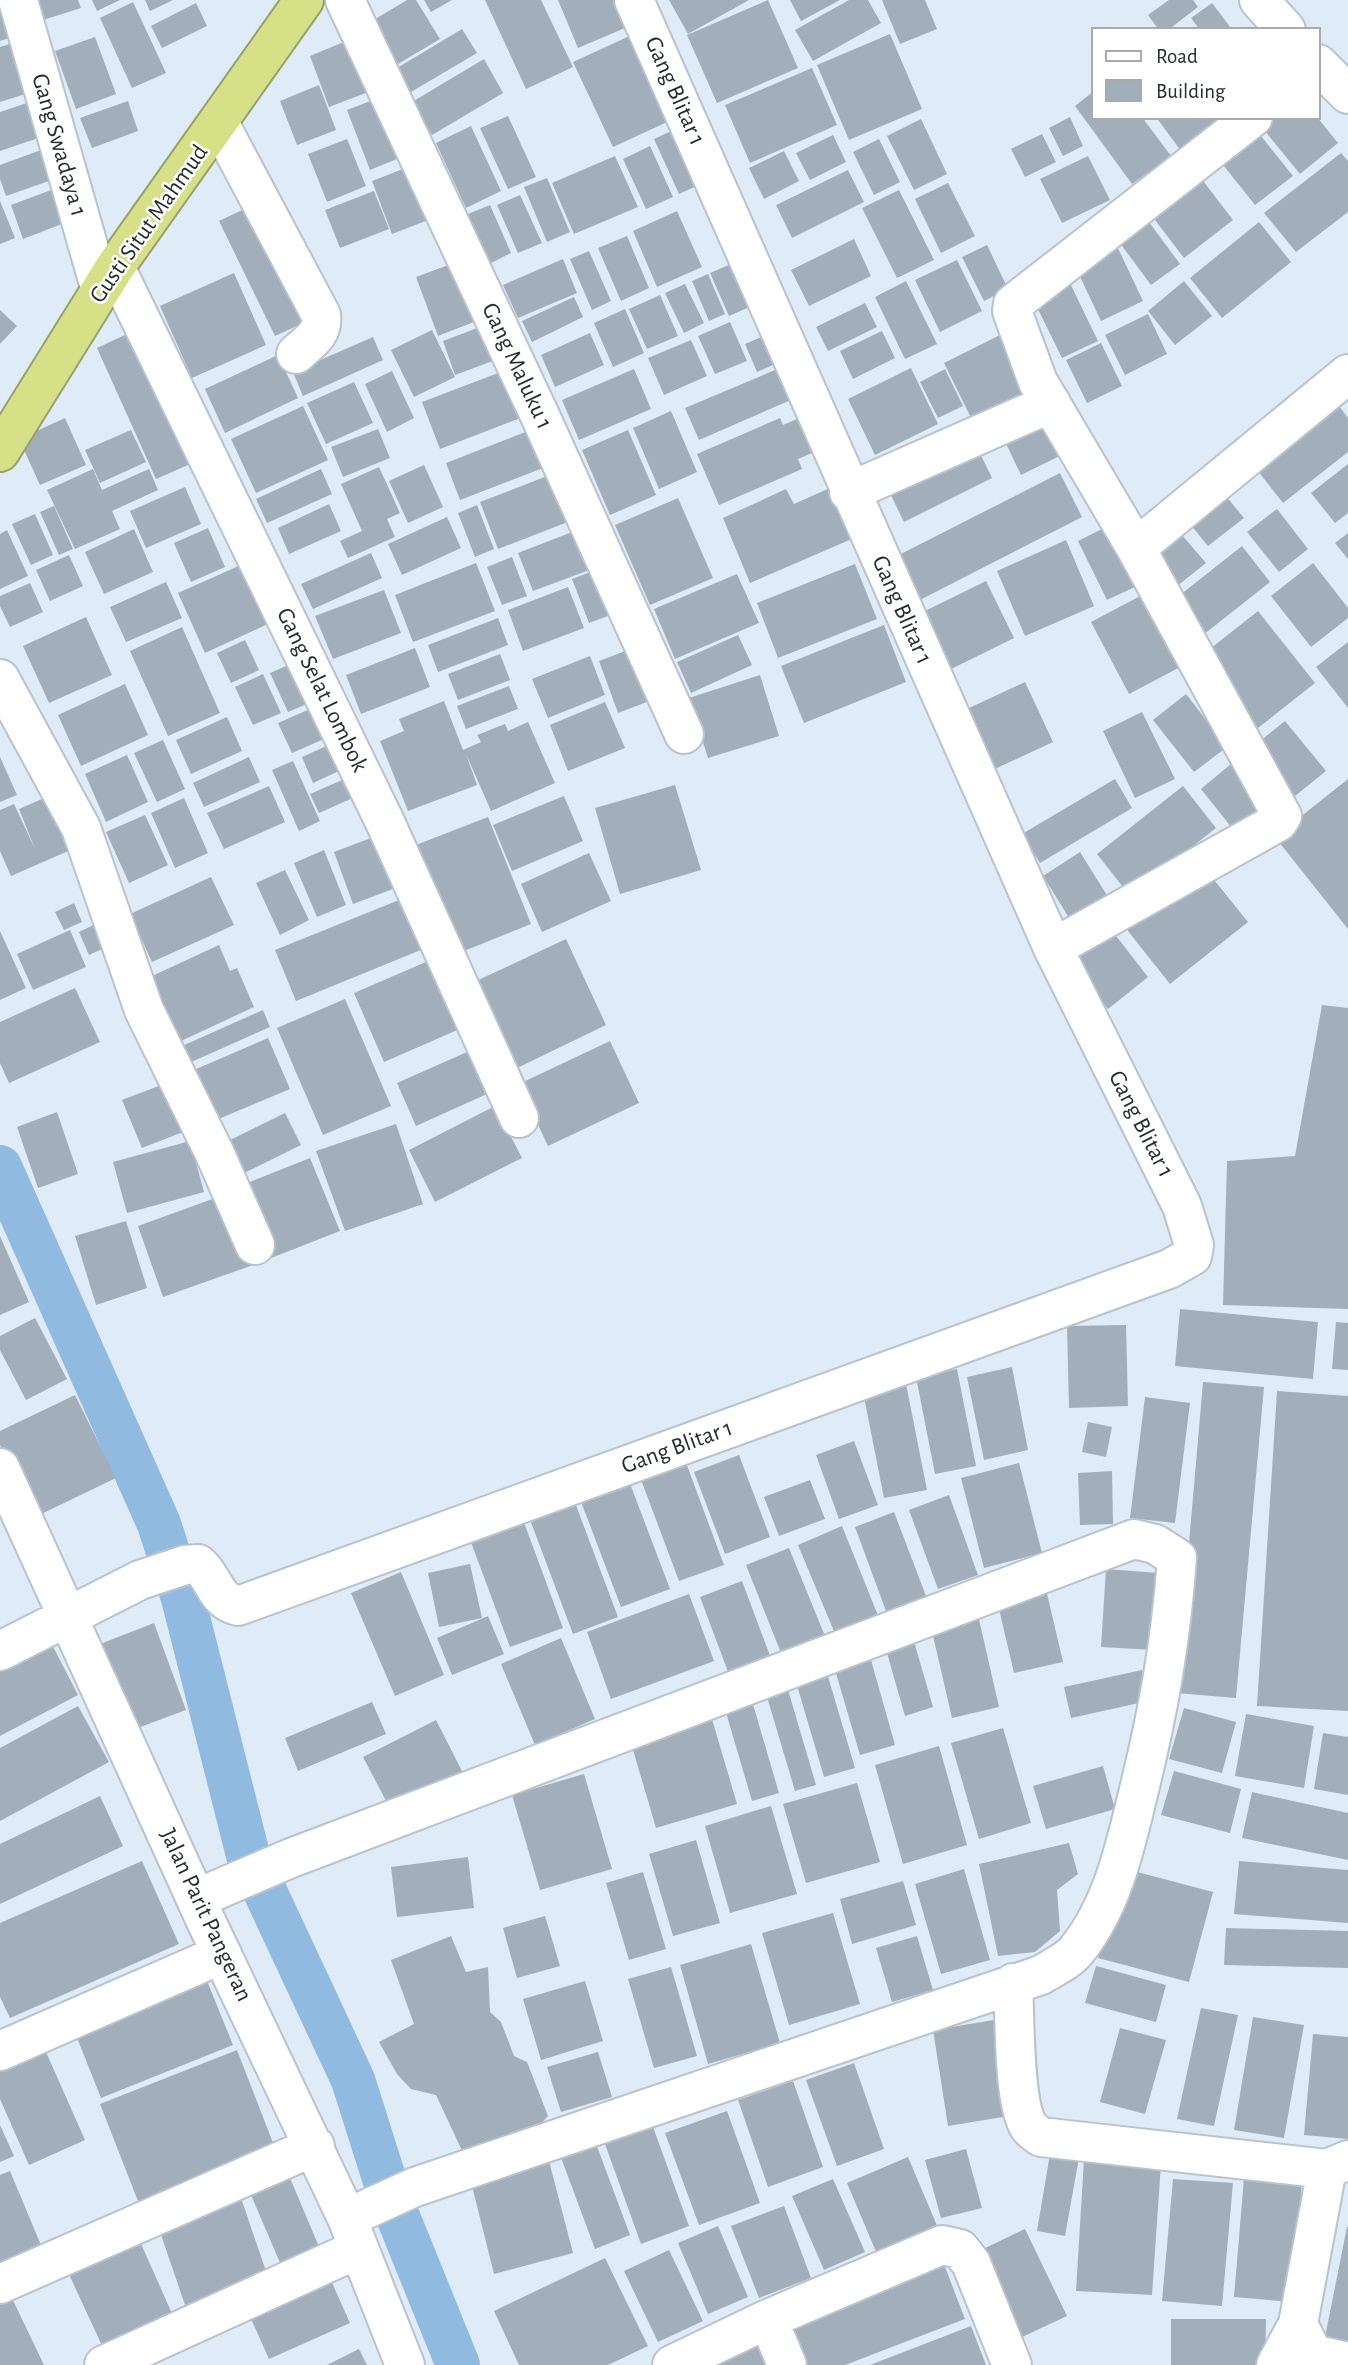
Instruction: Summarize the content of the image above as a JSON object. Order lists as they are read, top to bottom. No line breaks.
{"streets":{"highway":["Gusti Situt Mahmud"],"street":["Gang Blitar 1","Gang Swadaya 1","Gang Maluku 1","Gang Selat Lombok","Jalan Parit Pangeran"]},"crossings":[["Gang Blitar 1","Jalan Parit Pangeran"],["Gang Swadaya 1","Gusti Situt Mahmud"],["Gang Swadaya 1","Gang Selat Lombok"],["Gusti Situt Mahmud","Gang Selat Lombok"]],"legend":["Road","Building"]}
